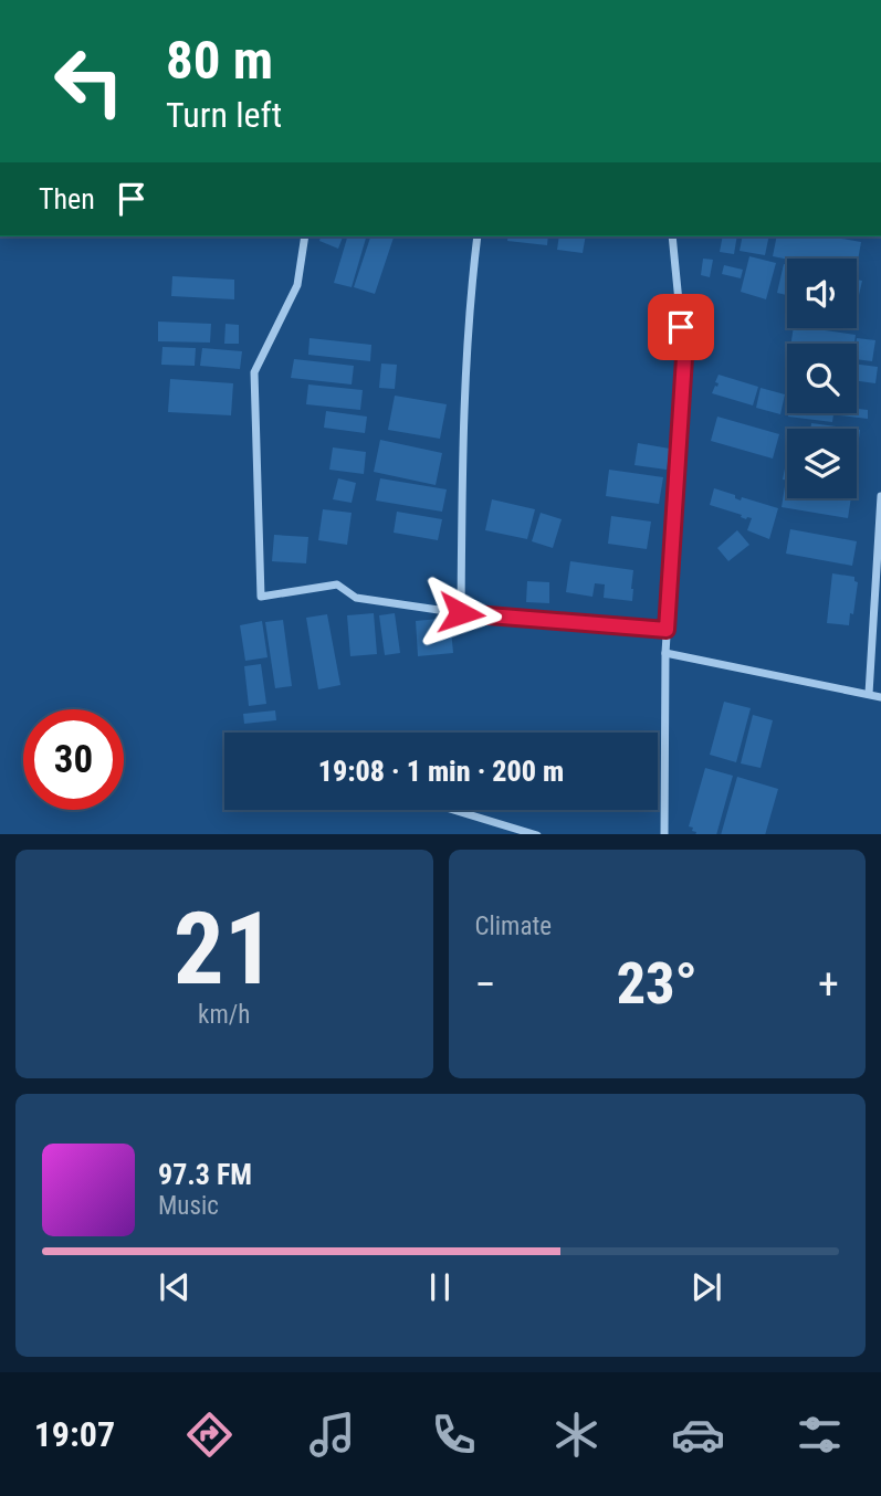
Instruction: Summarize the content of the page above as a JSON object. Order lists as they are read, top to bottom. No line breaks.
{"page":{"turn":["80 m","Turn left"],"then":"Then","limit":"30","trip":"19:08 · 1 min · 200 m","tile":[["21","km/h"],"Climate"],"heat":["−","23°","+"],"song":["97.3 FM","Music"],"tabs":"19:07"}}
